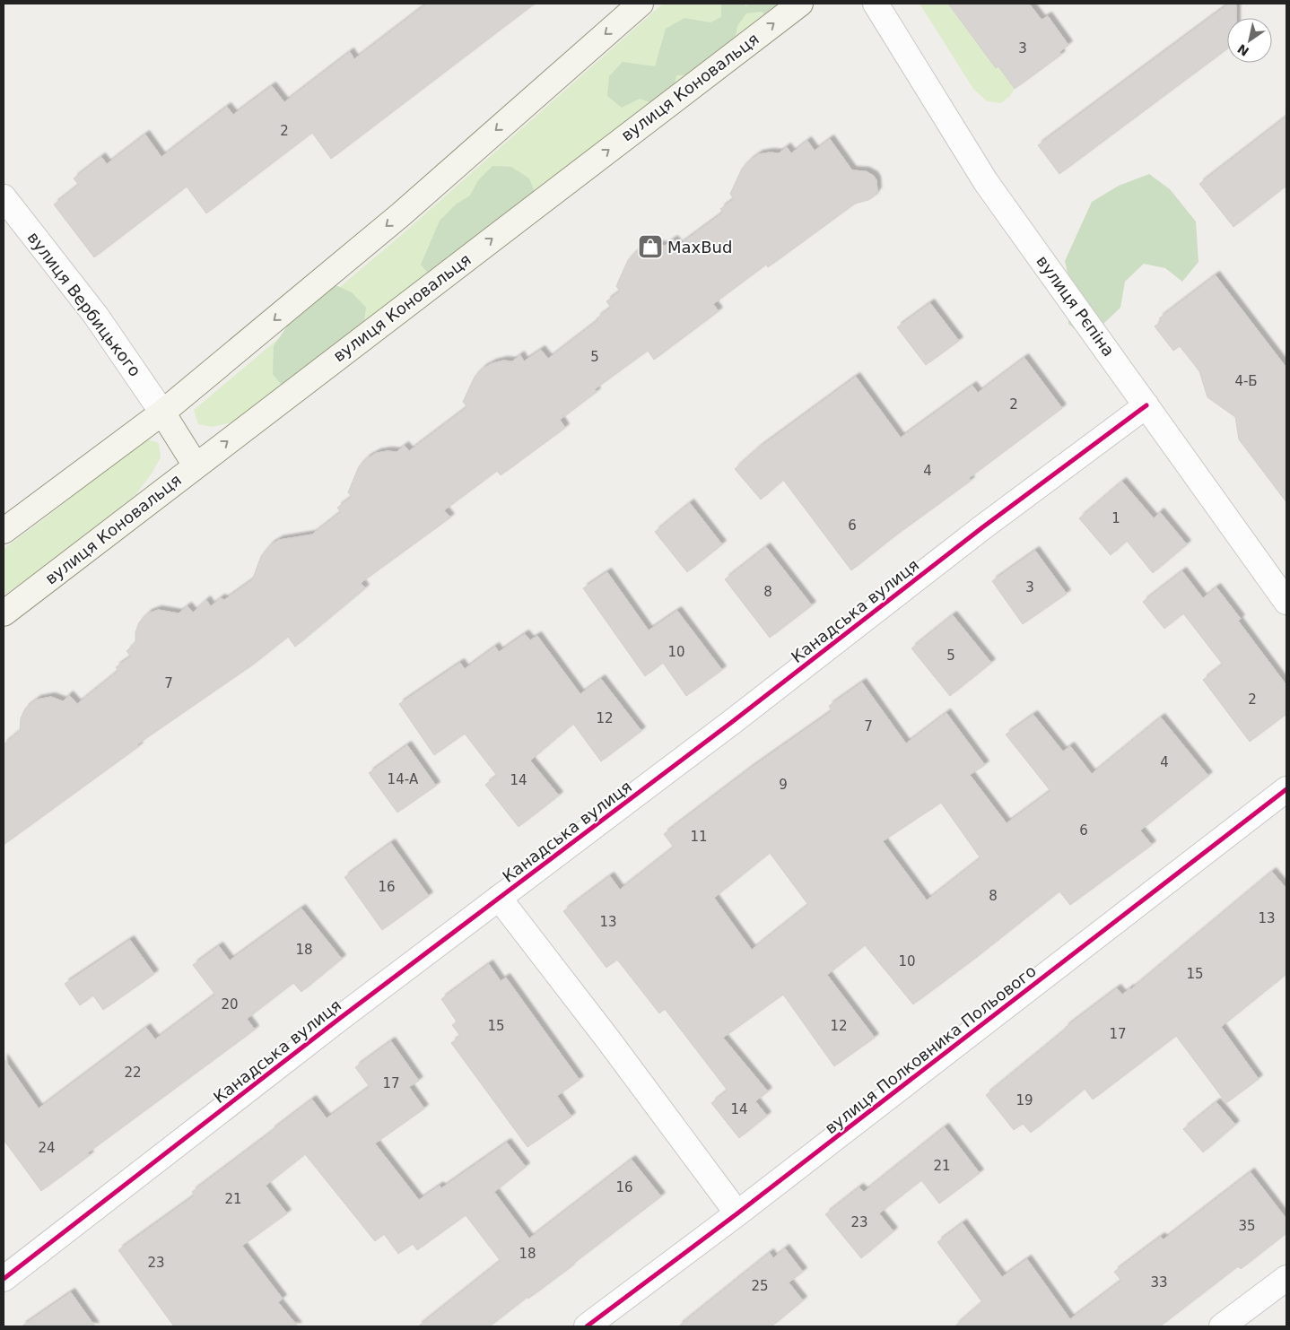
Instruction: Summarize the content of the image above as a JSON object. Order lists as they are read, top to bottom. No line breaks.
{"streets":{"main road":["вулиця Коновальця"],"street":["вулиця Вербицького","вулиця Рєпіна","Канадська вулиця","вулиця Полковника Польового"]},"crossings":[["вулиця Рєпіна","Канадська вулиця"]],"places":{"shop":["MaxBud"]},"house_numbers":["3","2","5","4-Б","2","4","1","6","3","8","10","5","7","2","12","7","4","14-А","14","9","6","11","16","8","13","13","18","10","15","20","15","12","17","22","17","19","14","24","21","16","21","23","35","18","23","33","25"],"north":"bottom left"}
